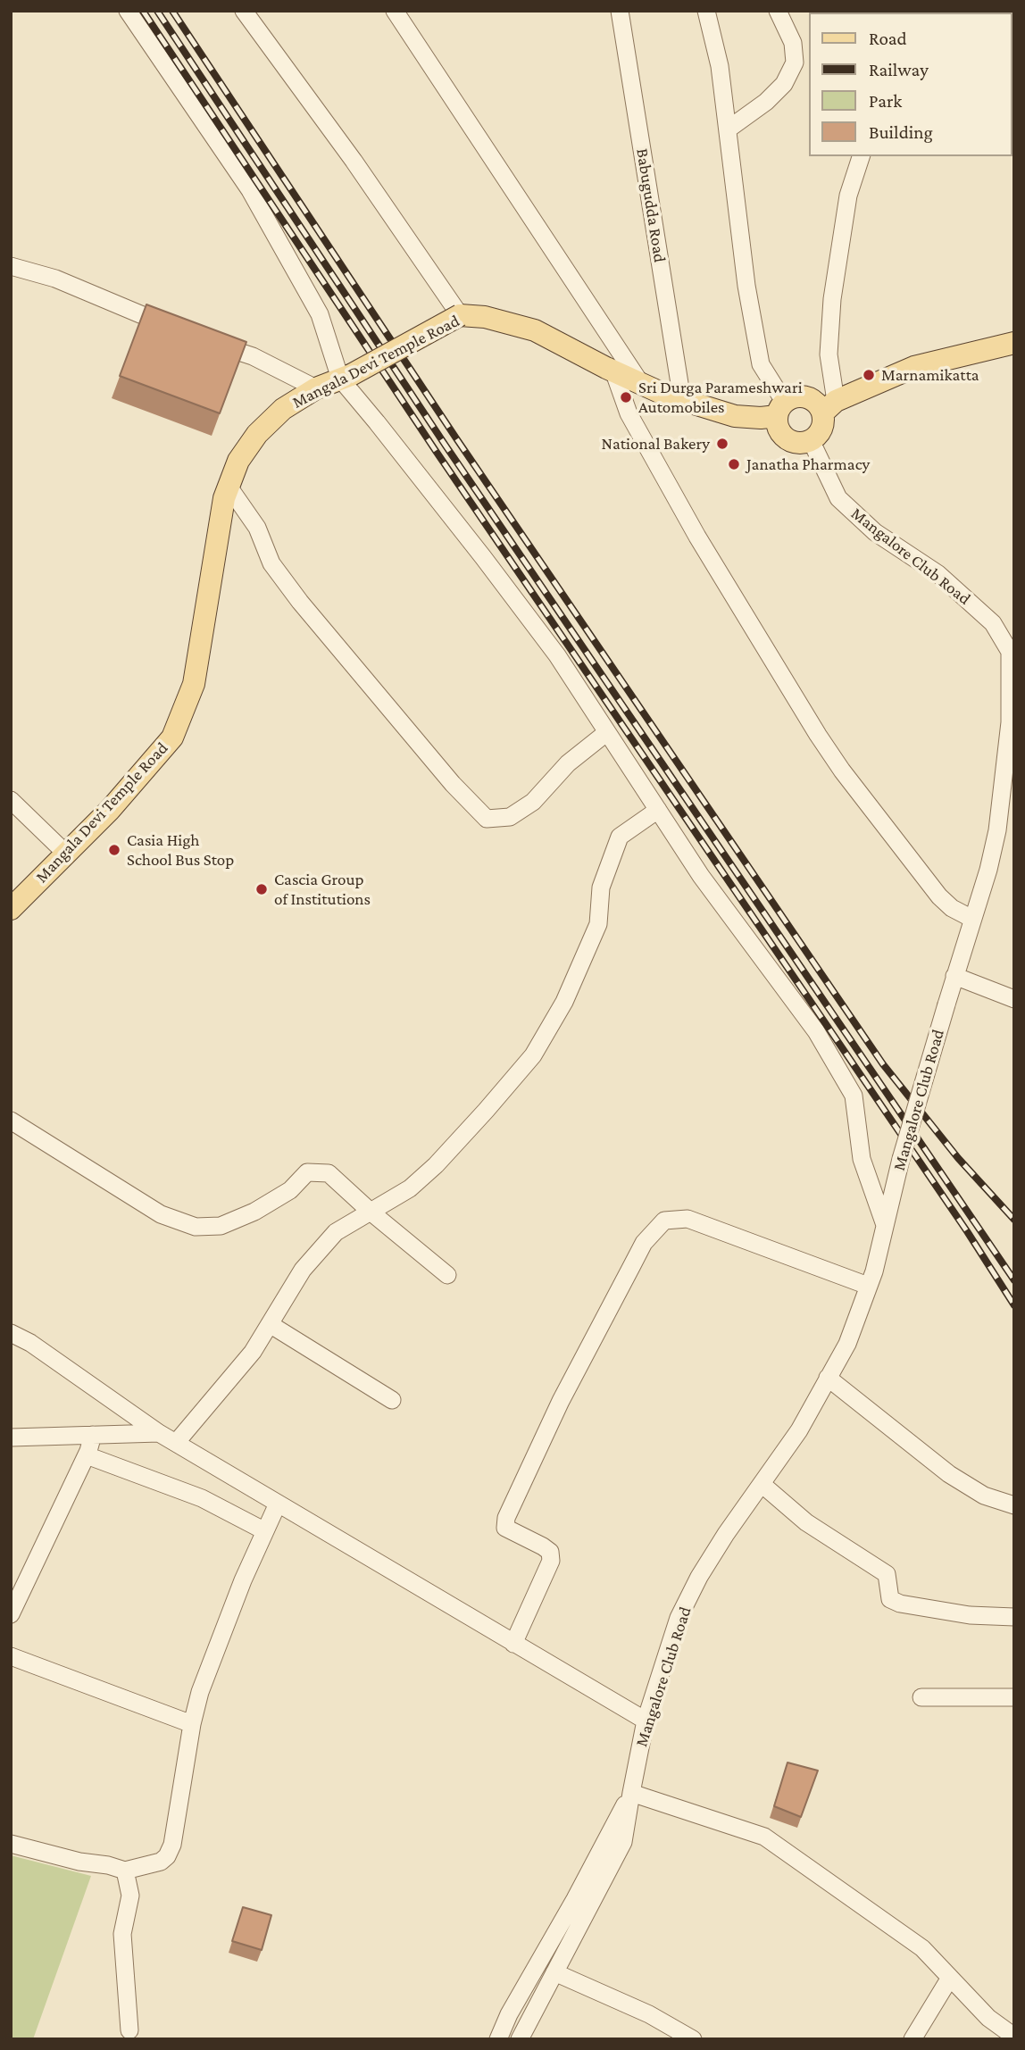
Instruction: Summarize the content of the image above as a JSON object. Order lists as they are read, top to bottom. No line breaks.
{"streets":{"main road":["Mangala Devi Temple Road"],"street":["Babugudda Road","Mangalore Club Road"]},"crossings":[["Babugudda Road","Mangala Devi Temple Road"],["Mangala Devi Temple Road","Mangalore Club Road"]],"places":["Marnamikatta","Sri Durga Parameshwari Automobiles","National Bakery","Janatha Pharmacy","Casia High School Bus Stop","Cascia Group of Institutions"],"legend":["Road","Railway","Park","Building"]}
